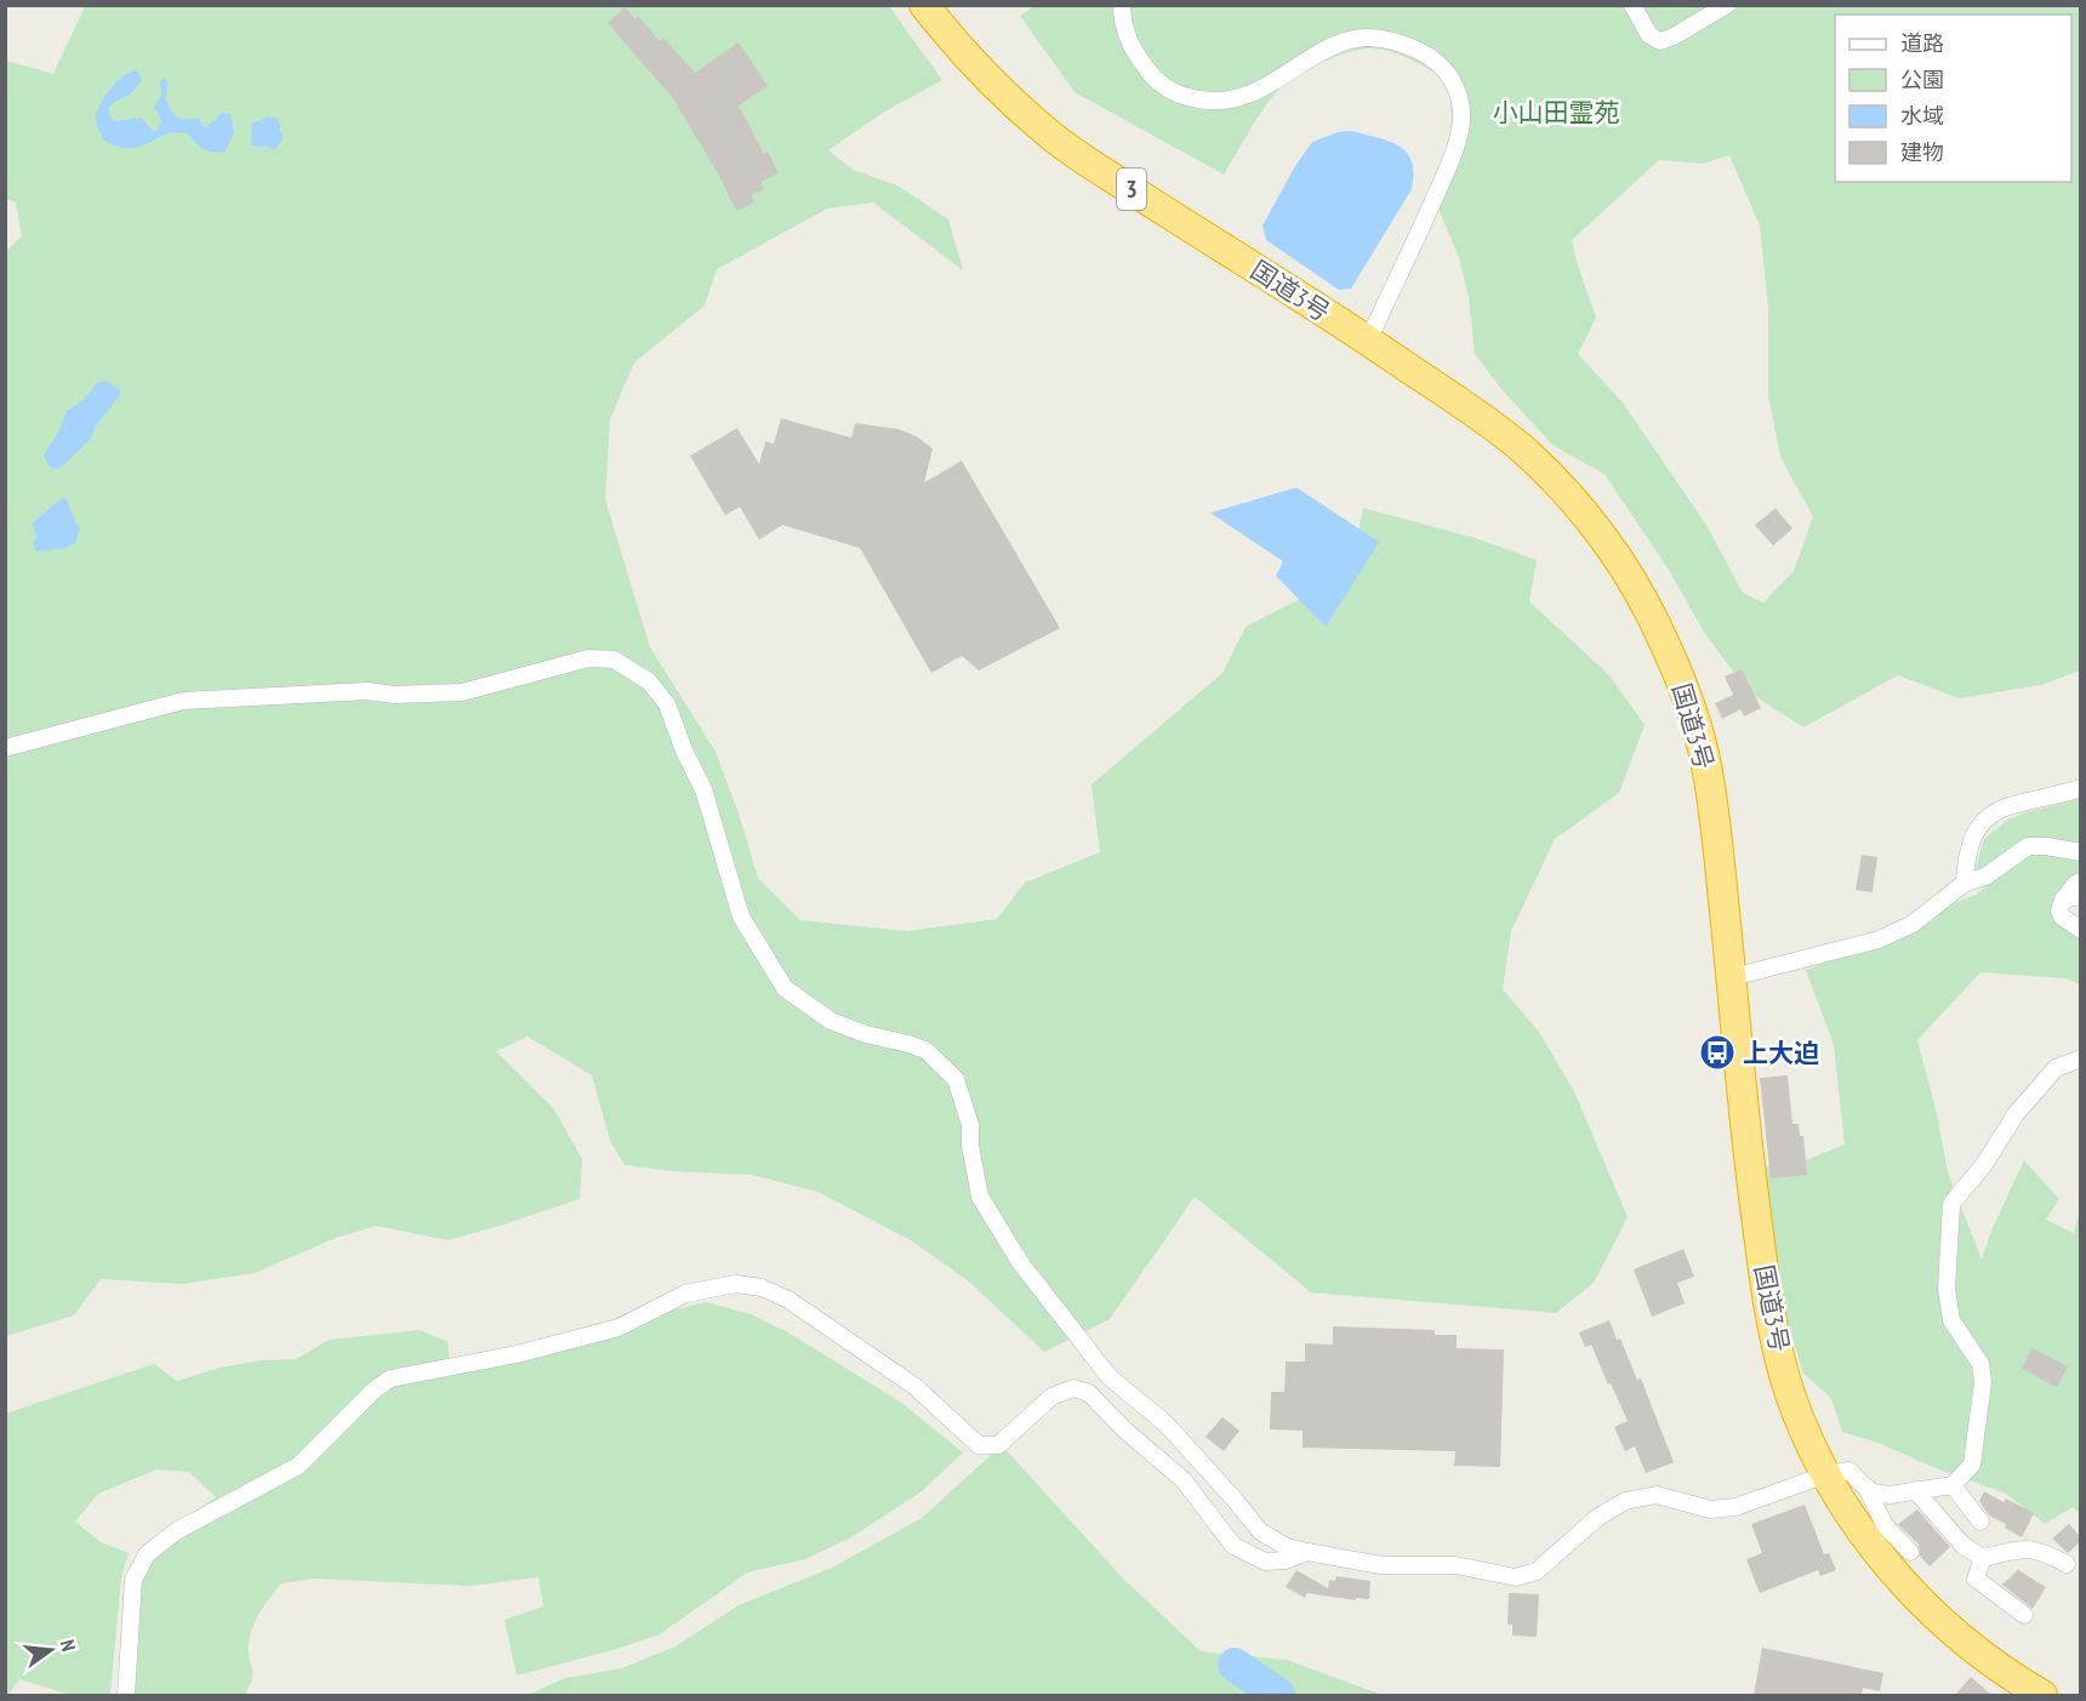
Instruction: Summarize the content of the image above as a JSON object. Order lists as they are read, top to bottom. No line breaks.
{"streets":{"highway":["3","国道3号"]},"parks":["小山田霊苑"],"places":{"bus stop":["上大迫"]},"legend":["道路","公園","水域","建物"],"north":"right"}
